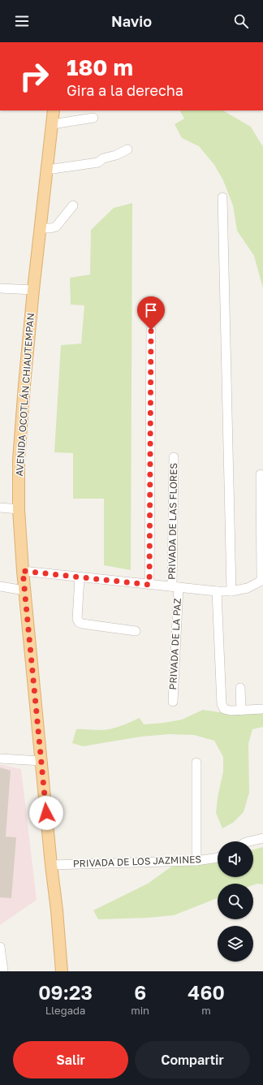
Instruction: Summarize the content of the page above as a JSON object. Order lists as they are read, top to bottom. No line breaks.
{"streets":{"main road":["AVENIDA OCOTLÁN CHIAUTEMPAN"],"street":["PRIVADA DE LAS FLORES","PRIVADA DE LA PAZ","PRIVADA DE LOS JAZMINES"]},"crossings":[["AVENIDA OCOTLÁN CHIAUTEMPAN","PRIVADA DE LOS JAZMINES"],["PRIVADA DE LAS FLORES","PRIVADA DE LA PAZ"]],"page":{"header":"Navio","turn":["180 m","Gira a la derecha"],"eta":["09:23","Llegada","6","min","460","m"],"buttons":["Salir","Compartir"]}}
